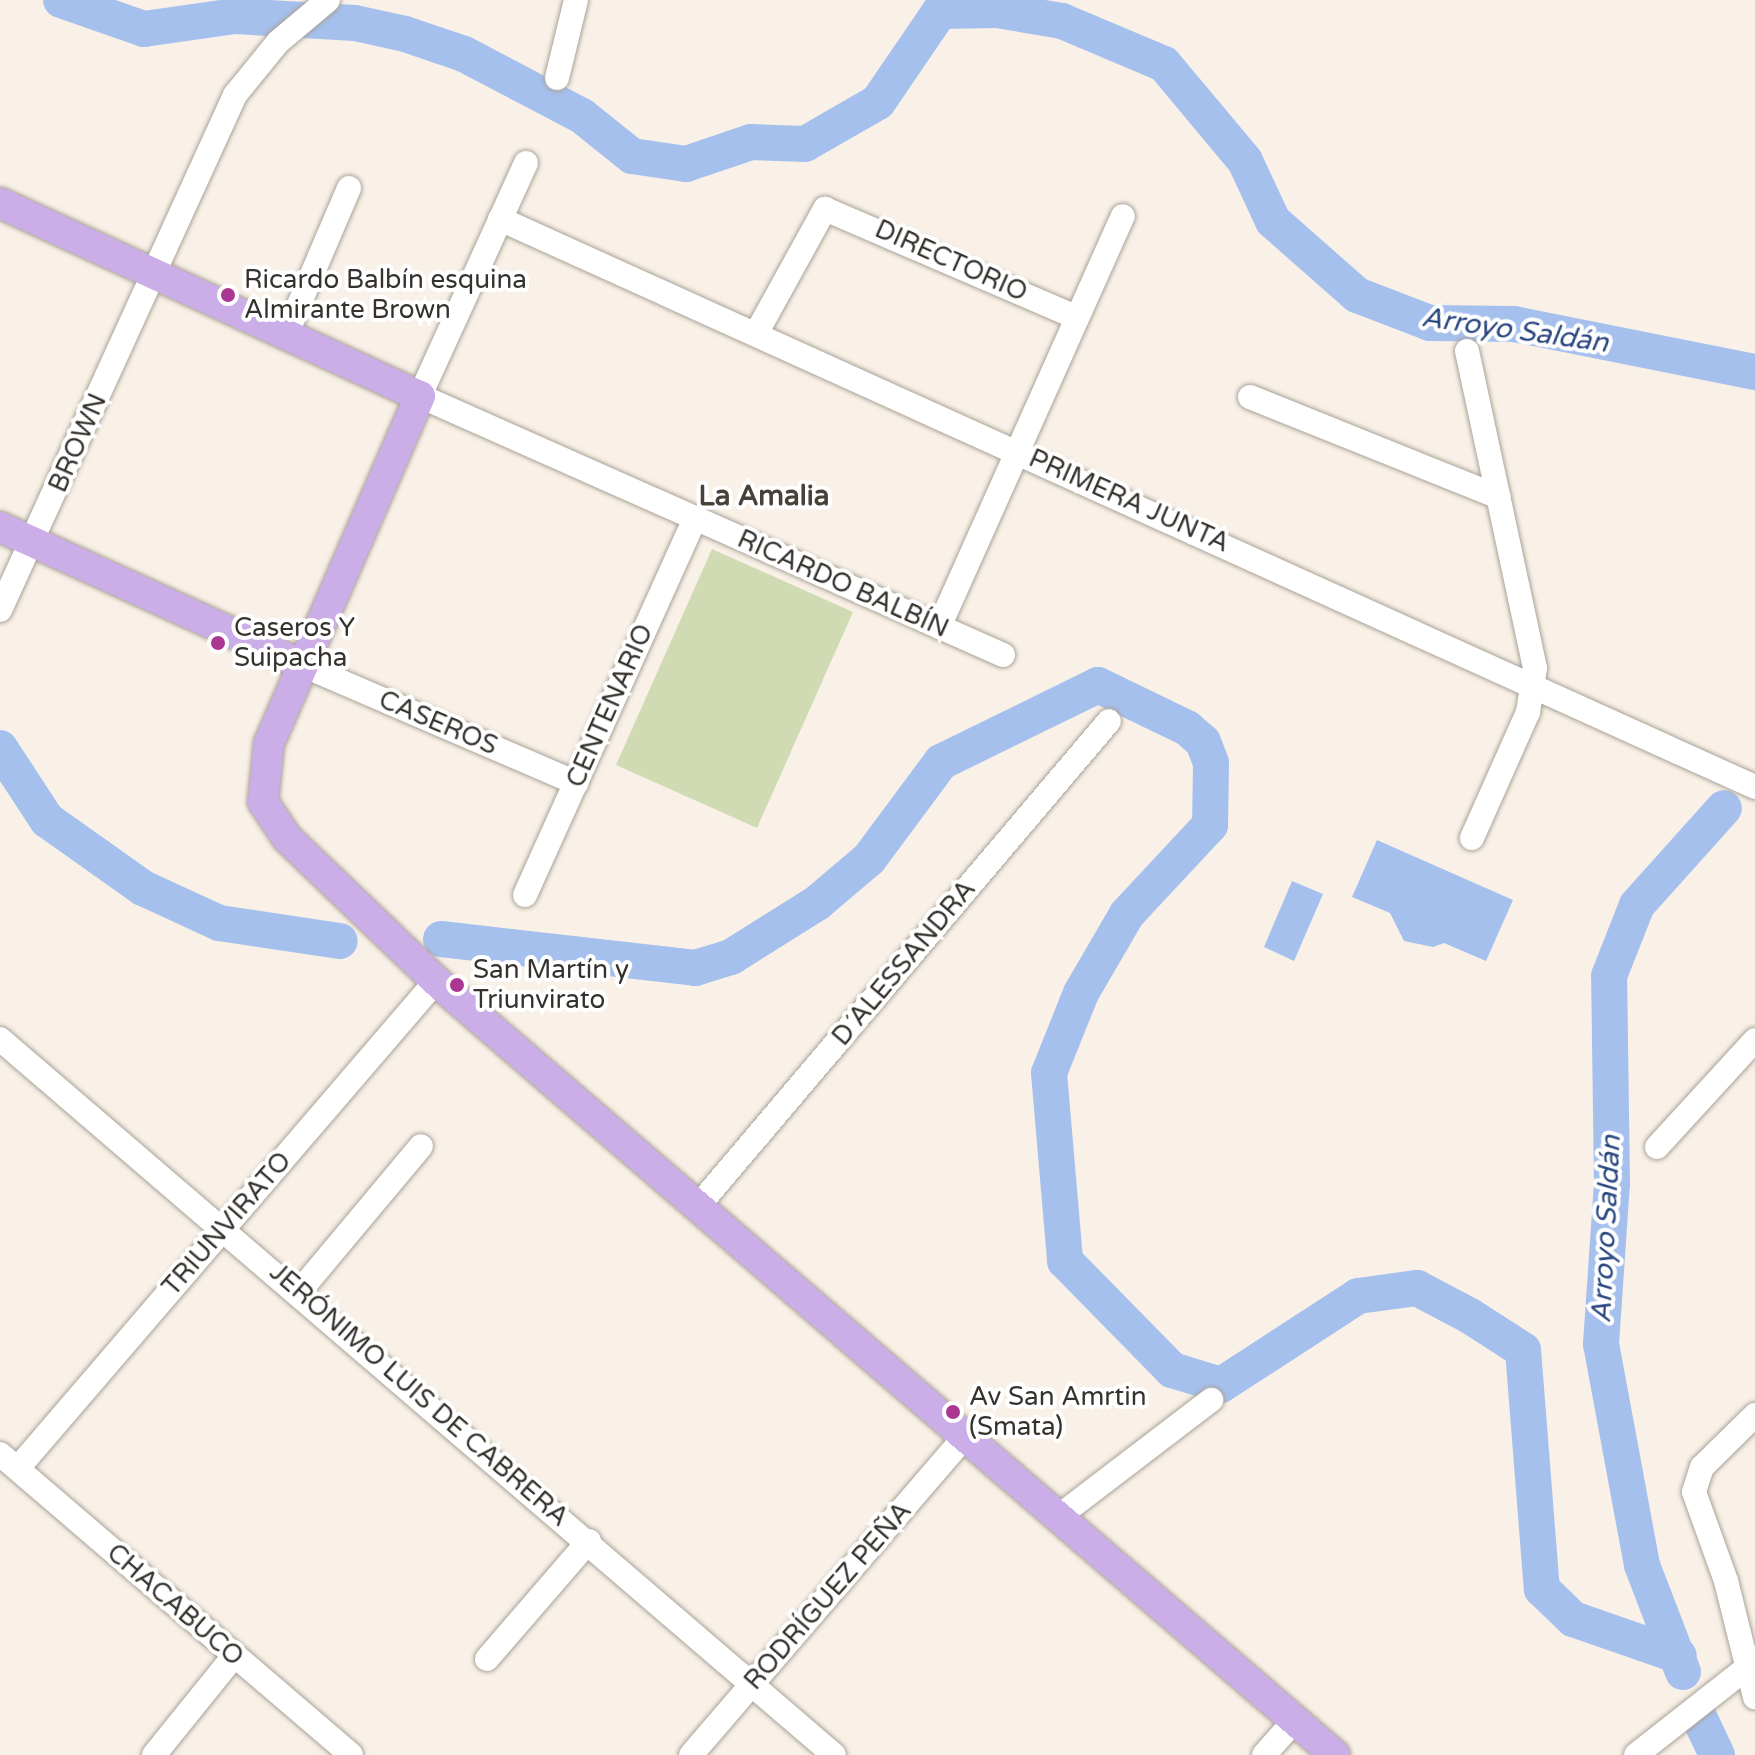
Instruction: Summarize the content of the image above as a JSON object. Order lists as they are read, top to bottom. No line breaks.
{"streets":{"street":["DIRECTORIO","BROWN","PRIMERA JUNTA","RICARDO BALBÍN","CENTENARIO","CASEROS","D´ALESSANDRA","TRIUNVIRATO","JERÓNIMO LUIS DE CABRERA","RODRÍGUEZ PEÑA","CHACABUCO"]},"crossings":[["DIRECTORIO","PRIMERA JUNTA"],["RICARDO BALBÍN","CENTENARIO"],["CENTENARIO","CASEROS"],["TRIUNVIRATO","JERÓNIMO LUIS DE CABRERA"],["TRIUNVIRATO","CHACABUCO"],["JERÓNIMO LUIS DE CABRERA","RODRÍGUEZ PEÑA"]],"districts":["La Amalia"],"water":["Arroyo Saldán"],"places":["Ricardo Balbín esquina Almirante Brown","Caseros Y Suipacha","San Martín y Triunvirato","Av San Amrtin (Smata)"]}
